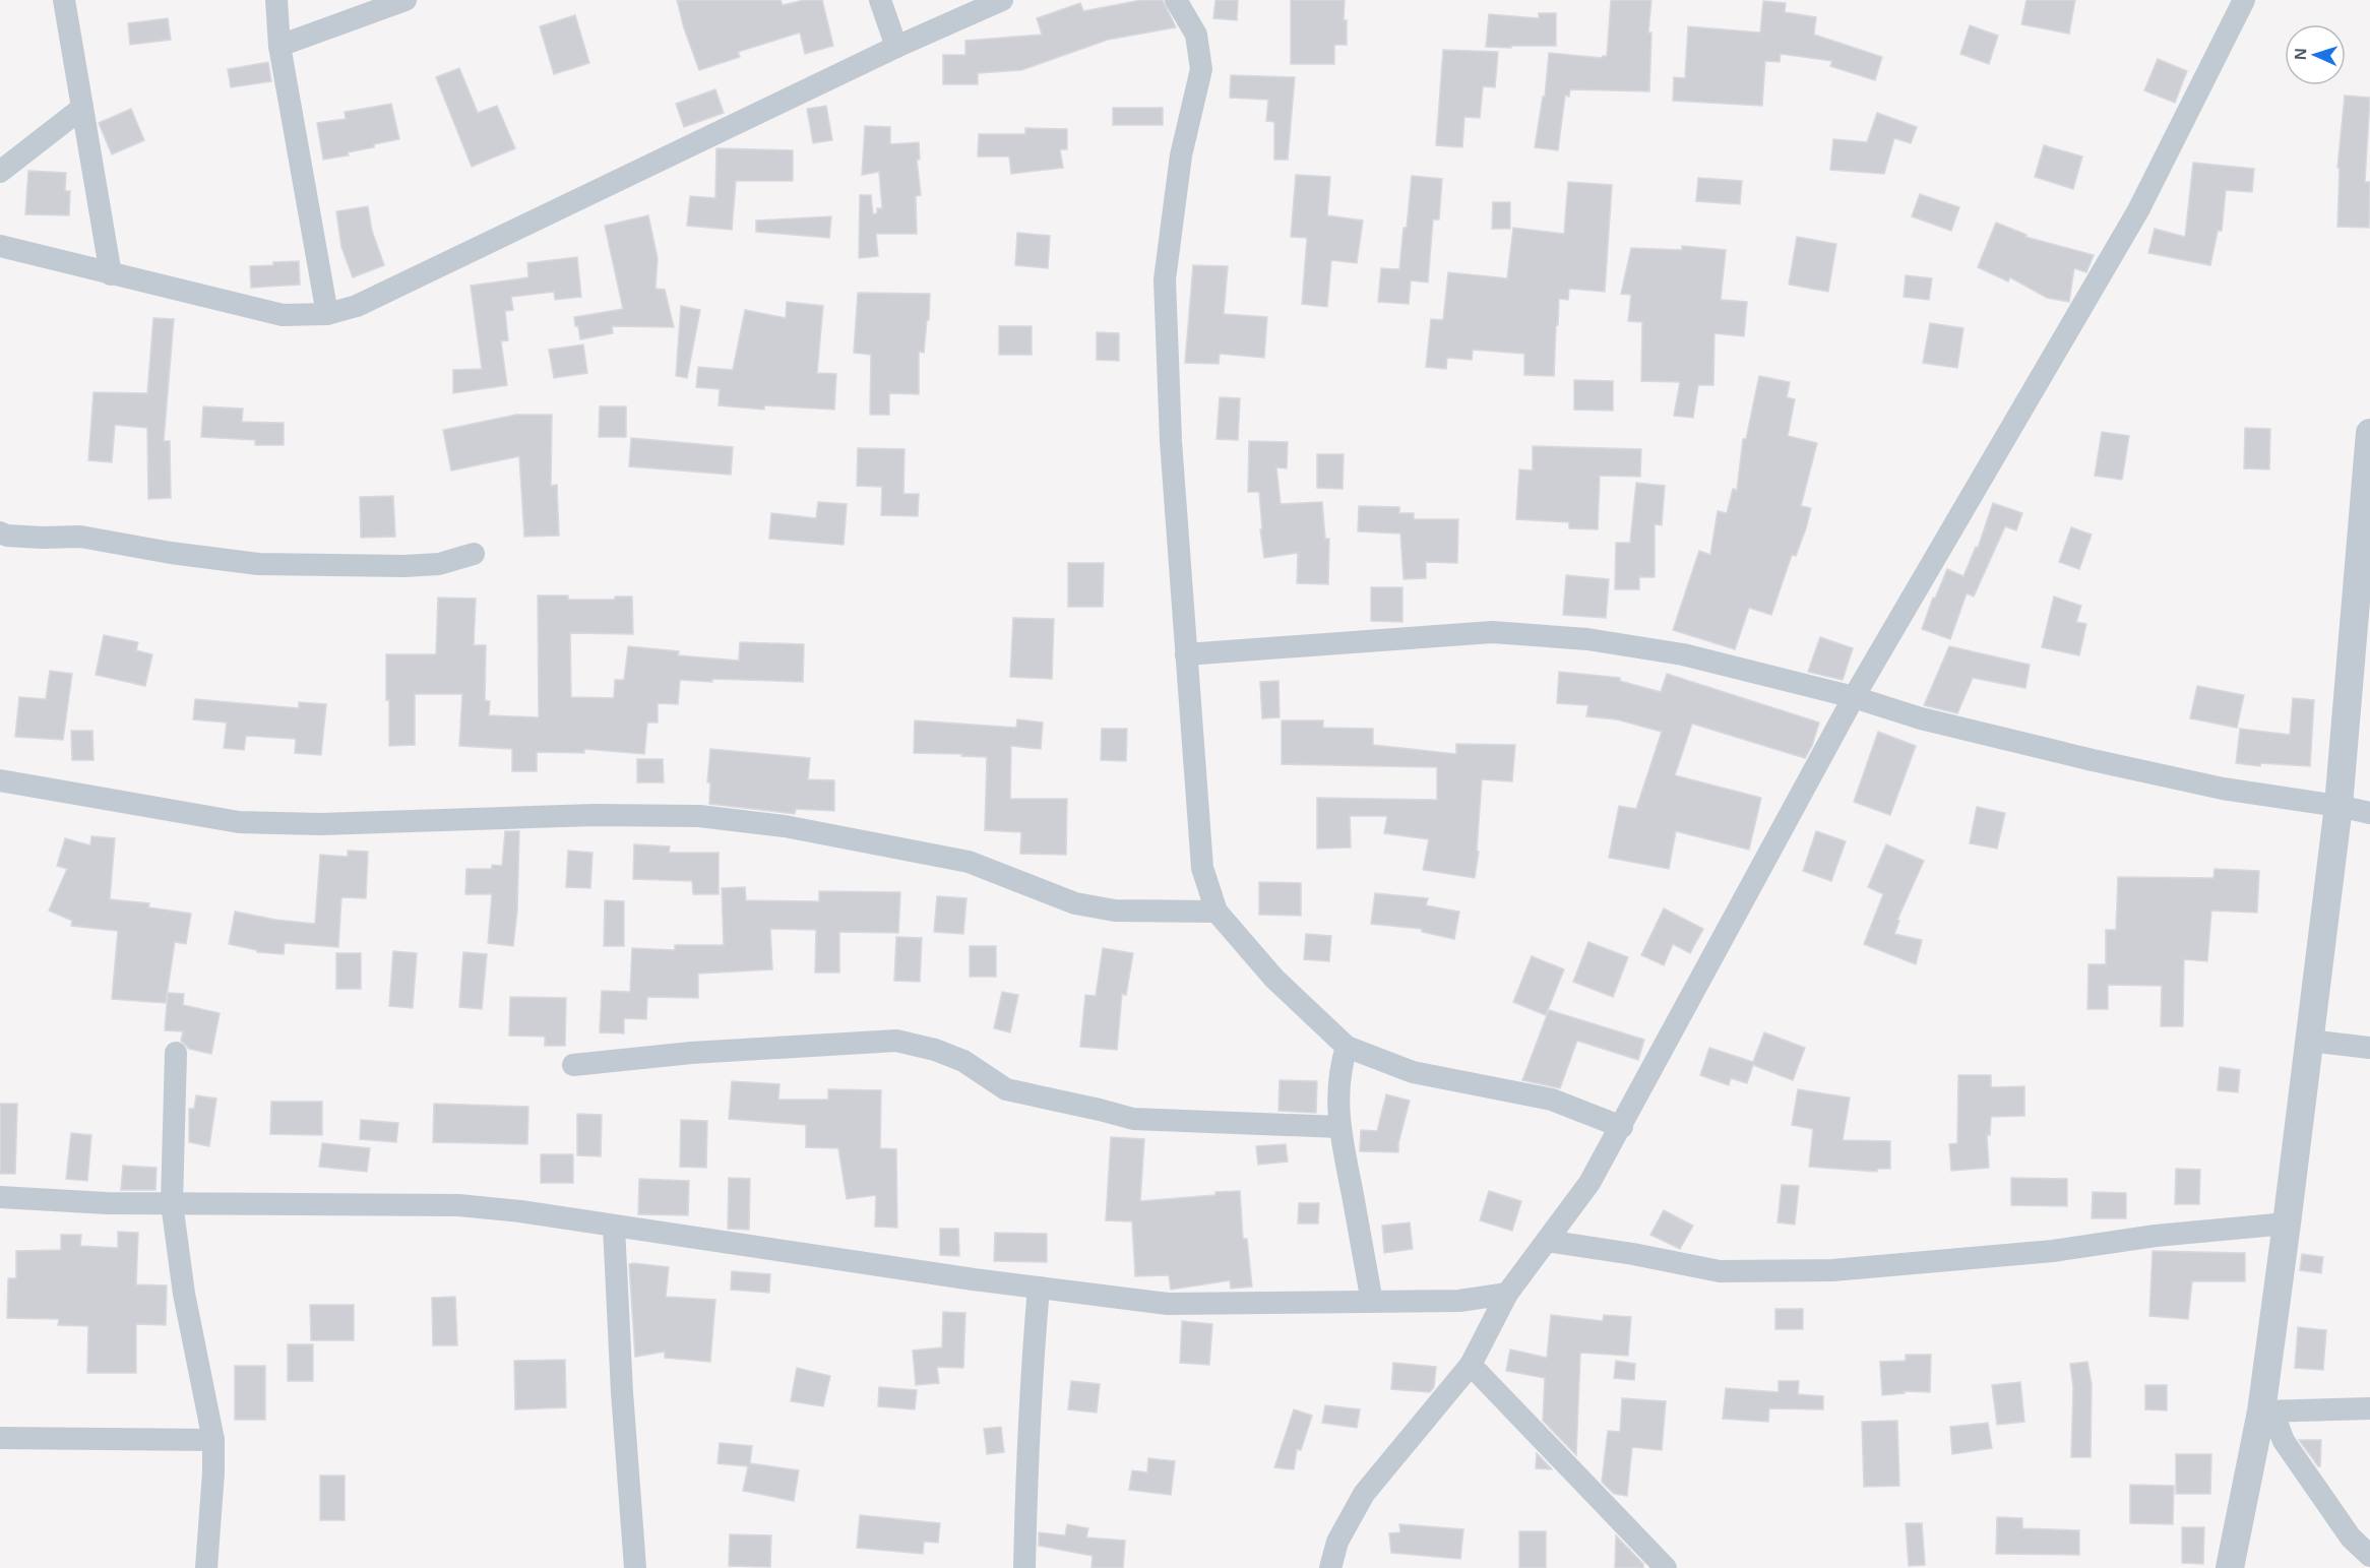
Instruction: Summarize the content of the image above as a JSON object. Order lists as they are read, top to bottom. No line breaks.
{"north":"left"}
